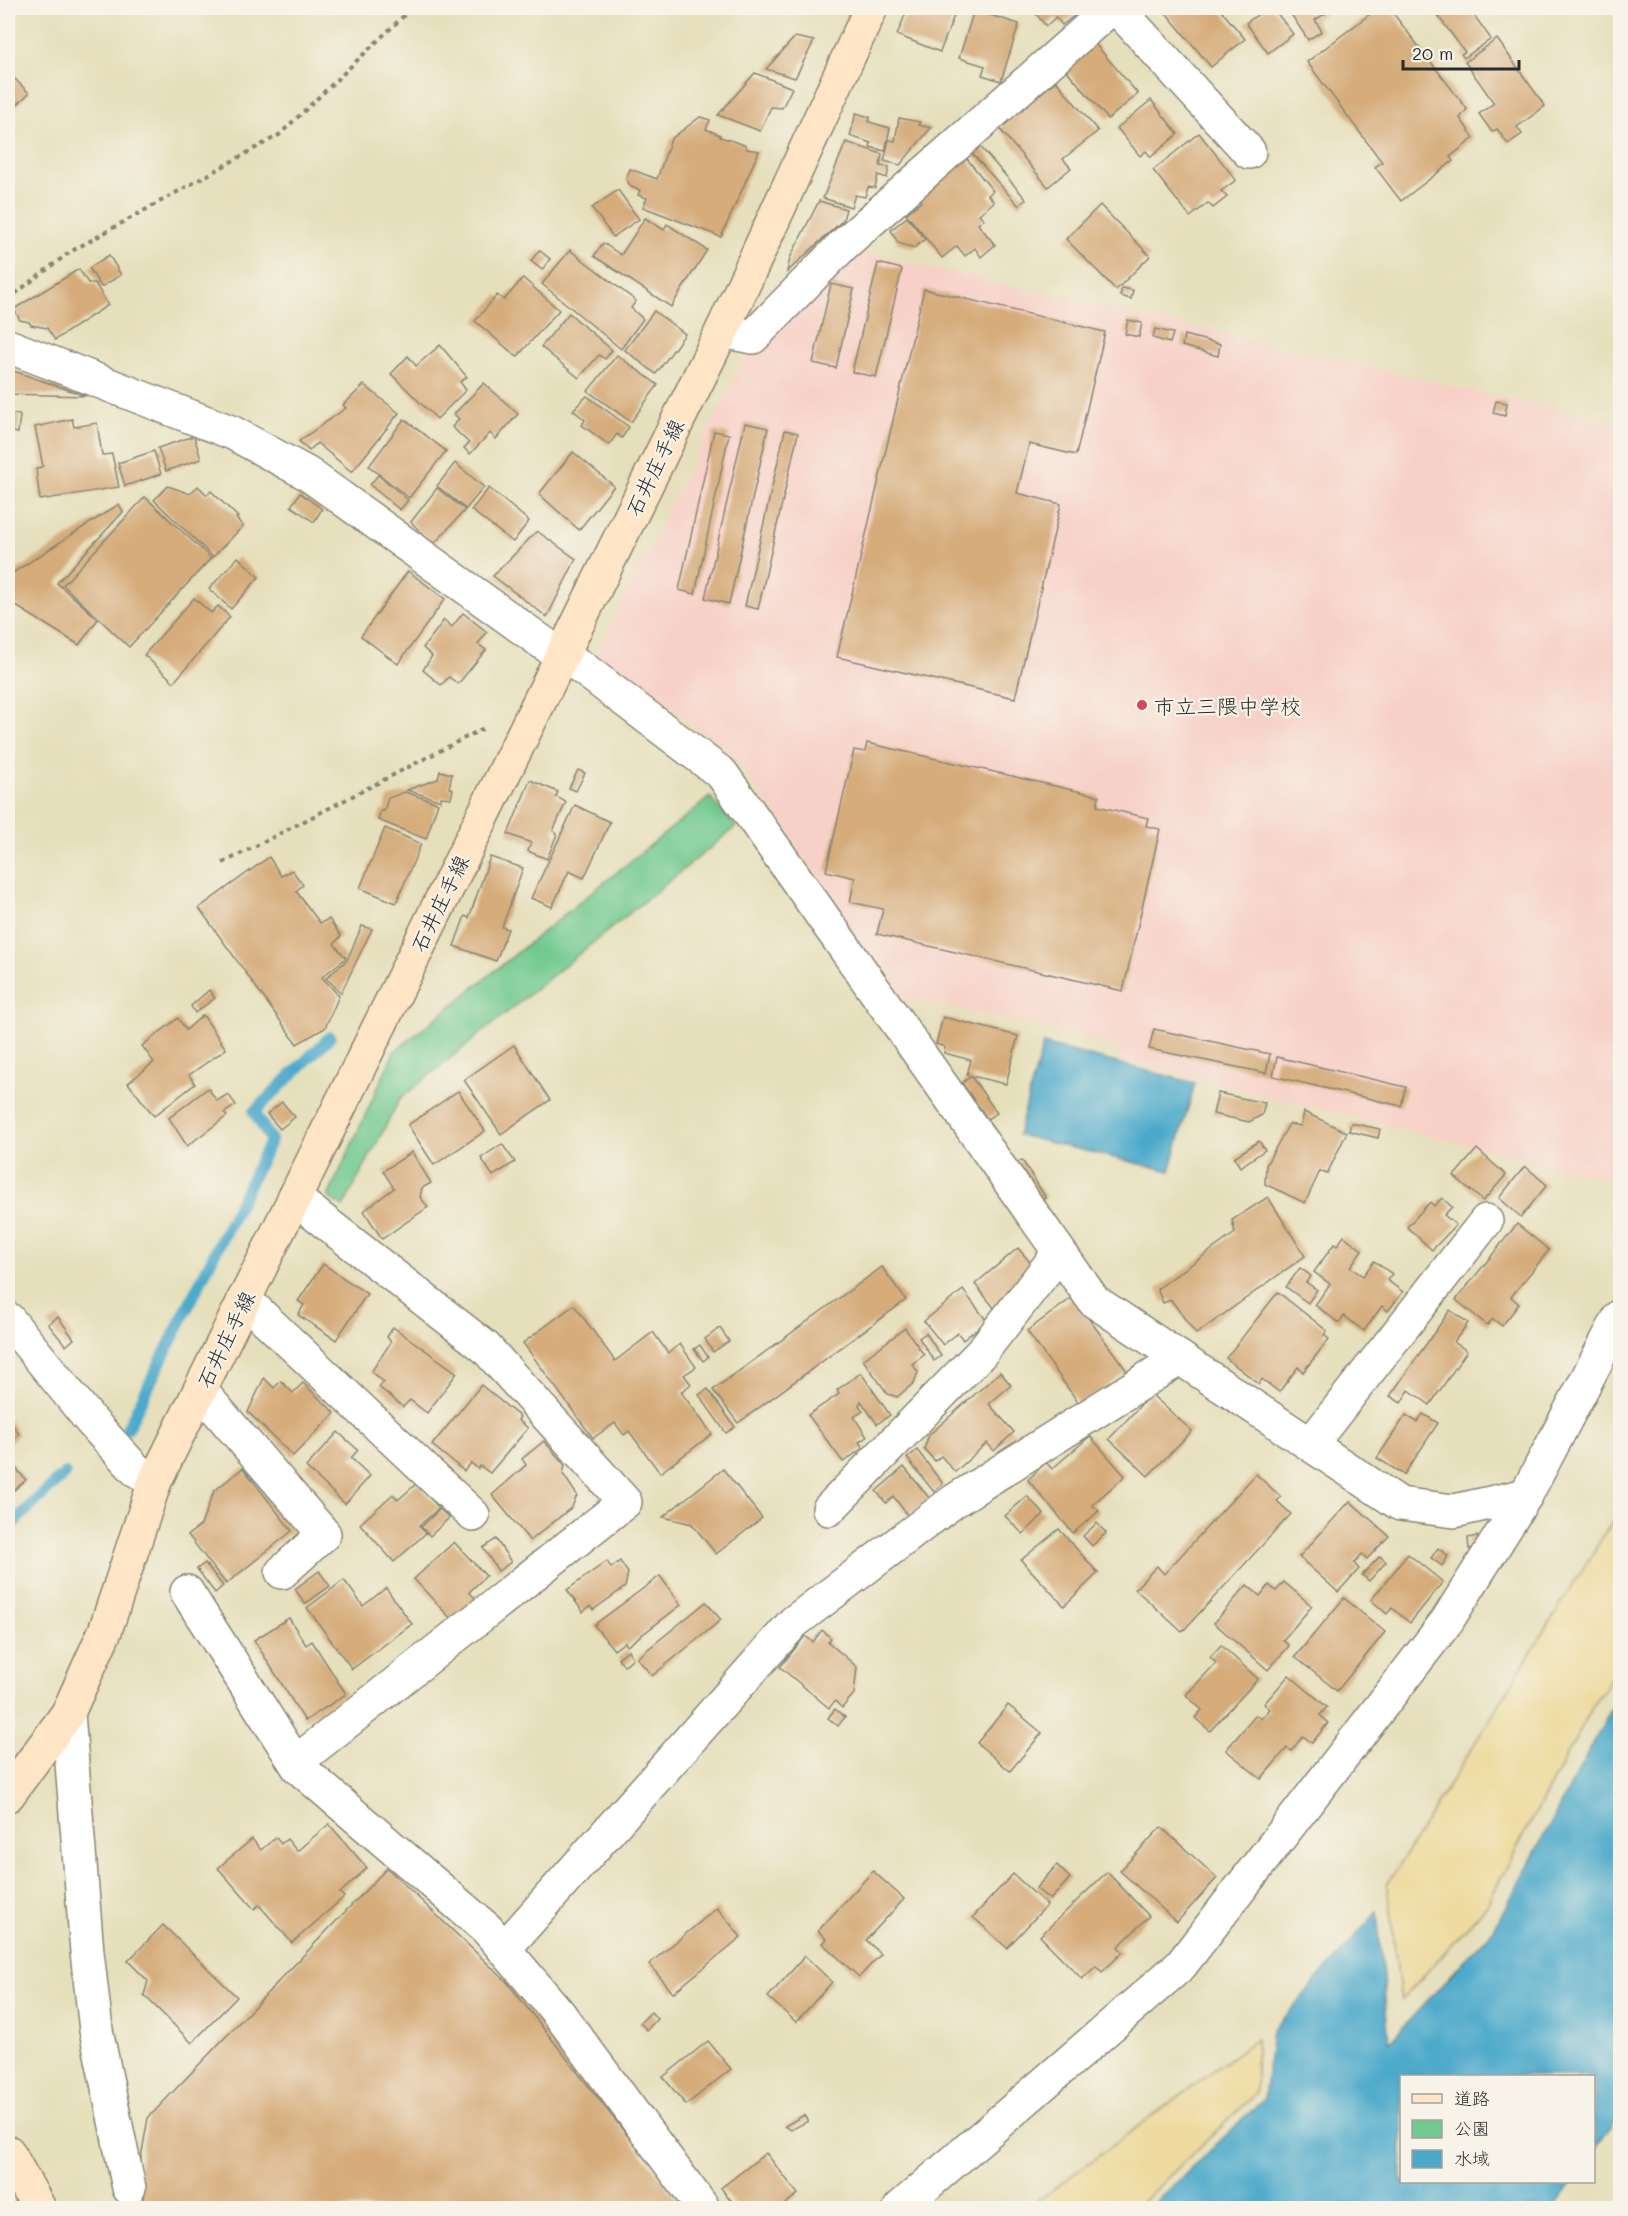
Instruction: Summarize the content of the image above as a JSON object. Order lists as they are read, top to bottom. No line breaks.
{"streets":{"street":["石井庄手線"]},"places":["市立三隈中学校"],"legend":["道路","公園","水域"],"scale_bar":"20 m"}
